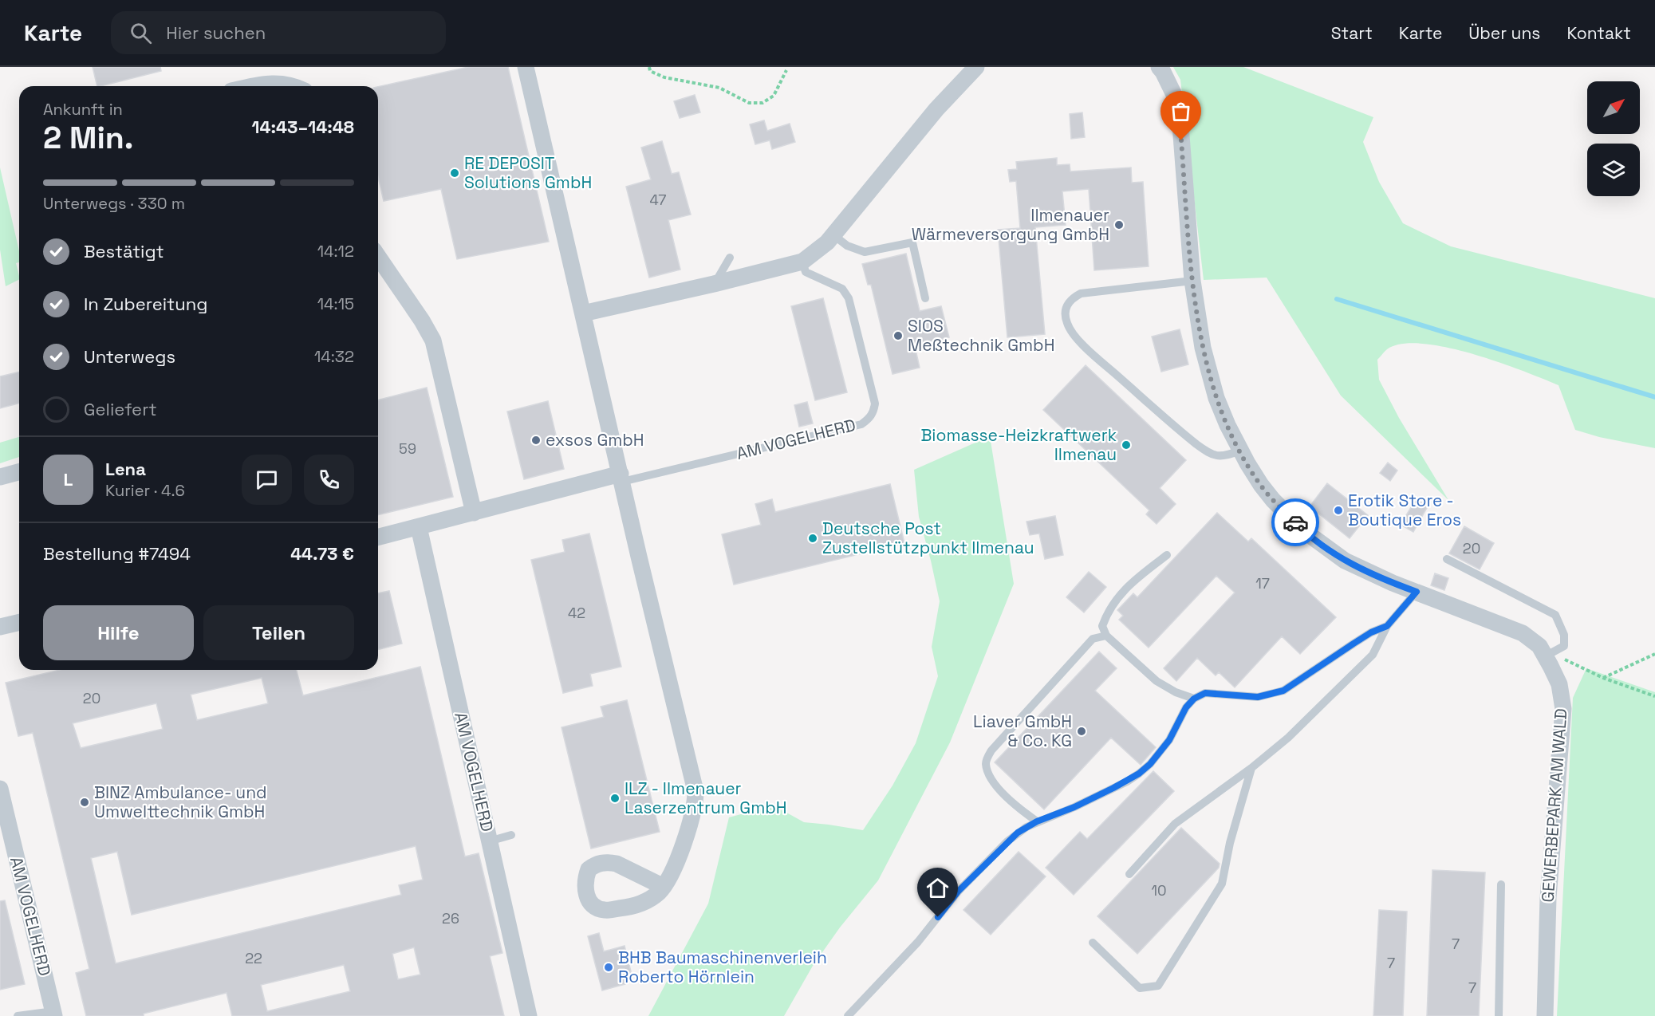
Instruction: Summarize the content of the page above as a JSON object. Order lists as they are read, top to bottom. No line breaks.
{"streets":{"street":["AM VOGELHERD","GEWERBEPARK AM WALD"]},"places":["RE DEPOSIT Solutions GmbH","Ilmenauer Wärmeversorgung GmbH","SIOS Meßtechnik GmbH","exsos GmbH","Biomasse-Heizkraftwerk Ilmenau","Erotik Store - Boutique Eros","Deutsche Post Zustellstützpunkt Ilmenau","Liaver GmbH & Co. KG","ILZ - Ilmenauer Laserzentrum GmbH","BINZ Ambulance- und Umwelttechnik GmbH","BHB Baumaschinenverleih Roberto Hörnlein"],"house_numbers":["47","59","20","17","42","20","10","26","7","22","7","7"],"north":"top right","page":{"header":"Karte","search":"Hier suchen","nav":["Start","Karte","Über uns","Kontakt"],"heading":["2 Min.","Ankunft in","14:43–14:48"],"panel":["Lena","Kurier · 4.6","Bestellung #7494","44.73 €"],"bar":"Unterwegs · 330 m","list":[["Bestätigt","14:12"],["In Zubereitung","14:15"],["Unterwegs","14:32"],"Geliefert"],"round":"L","buttons":["Hilfe","Teilen"]}}
